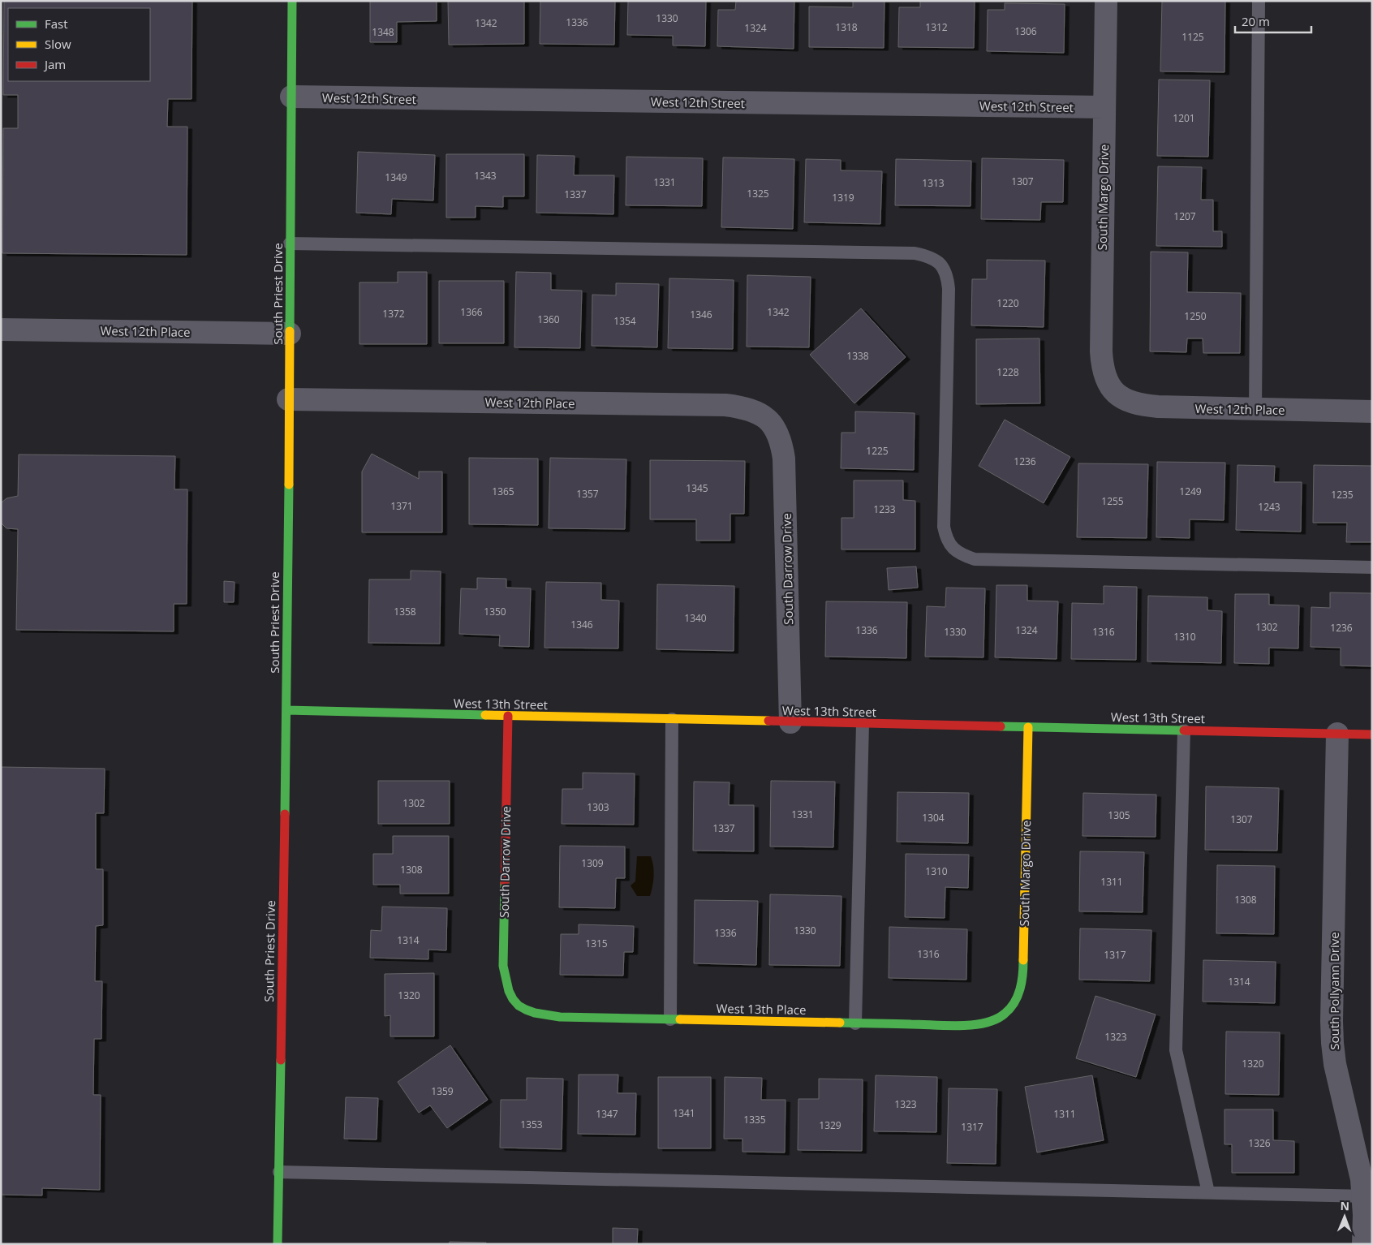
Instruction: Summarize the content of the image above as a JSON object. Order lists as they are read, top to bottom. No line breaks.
{"streets":{"street":["West 12th Street","South Margo Drive","South Priest Drive","West 12th Place","South Darrow Drive","West 13th Street","South Pollyann Drive","West 13th Place"]},"crossings":[["West 12th Street","South Margo Drive"],["West 12th Street","South Priest Drive"],["South Margo Drive","West 12th Place"],["South Margo Drive","West 13th Street"],["South Margo Drive","West 13th Place"],["South Priest Drive","West 12th Place"],["South Priest Drive","West 13th Street"],["West 12th Place","South Darrow Drive"],["South Darrow Drive","West 13th Street"],["South Darrow Drive","West 13th Place"],["West 13th Street","South Pollyann Drive"]],"house_numbers":["1330","1336","1342","1318","1312","1324","1306","1348","1125","1201","1343","1349","1307","1331","1313","1325","1337","1319","1207","1220","1366","1342","1372","1346","1250","1360","1354","1338","1228","1225","1236","1345","1365","1249","1357","1235","1255","1371","1243","1233","1358","1350","1340","1346","1302","1236","1336","1324","1330","1316","1310","1302","1303","1331","1305","1304","1307","1337","1309","1308","1310","1311","1308","1330","1336","1314","1315","1316","1317","1314","1320","1323","1320","1359","1323","1341","1347","1311","1335","1353","1329","1317","1326"],"legend":["Fast","Slow","Jam"],"scale_bar":"20 m","north":"top"}
